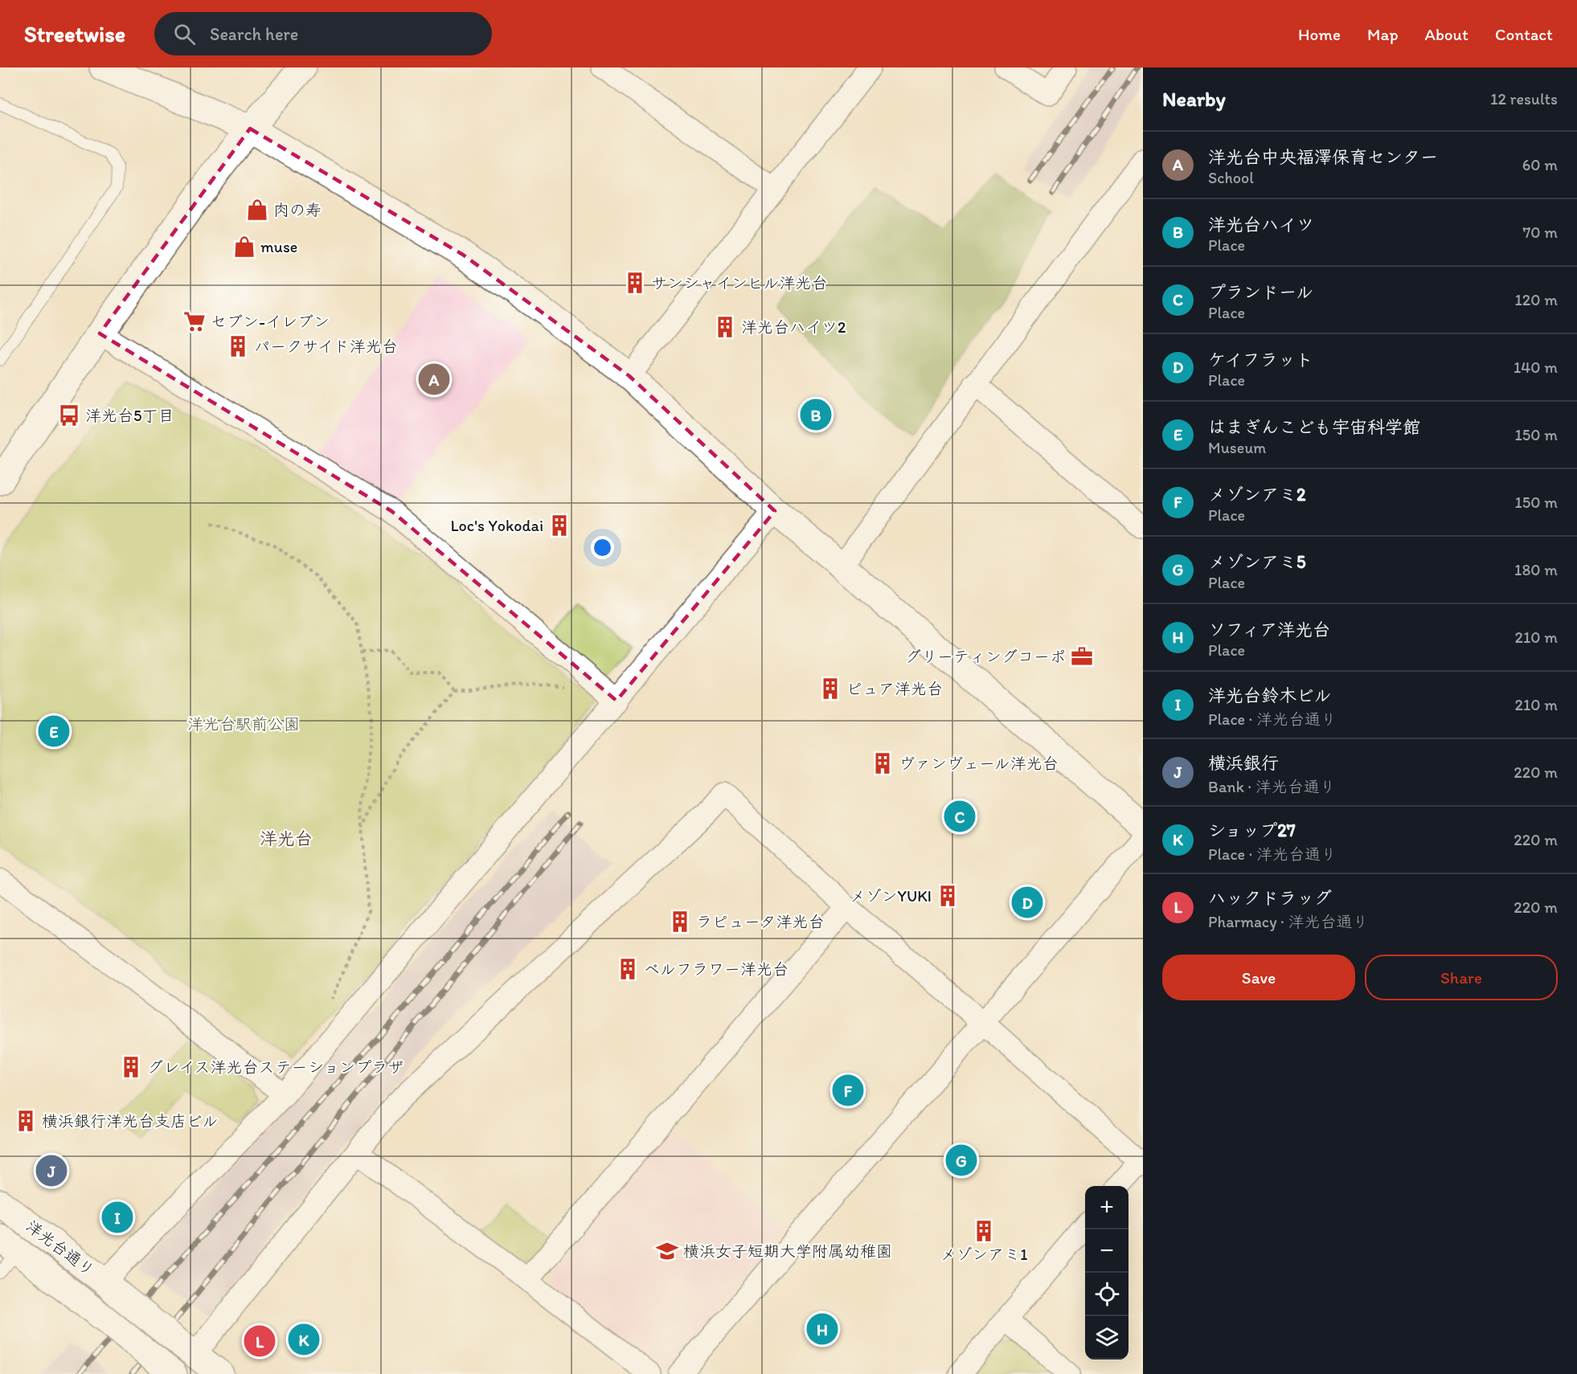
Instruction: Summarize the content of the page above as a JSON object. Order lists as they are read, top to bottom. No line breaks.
{"streets":{"street":["洋光台通り"]},"districts":["洋光台"],"parks":["洋光台駅前公園"],"places":{"shop":["肉の寿","muse"],"building":["サンシャインヒル洋光台","洋光台ハイツ2","パークサイド洋光台","Loc's Yokodai","ピュア洋光台","ヴァンヴェール洋光台","メゾンYUKI","ラピュータ洋光台","ベルフラワー洋光台","グレイス洋光台ステーションプラザ","横浜銀行洋光台支店ビル","メゾンアミ1"],"supermarket":["セブン-イレブン"],"bus stop":["洋光台5丁目"],"office":["グリーティングコーポ"],"school or university":["横浜女子短期大学附属幼稚園"]},"page":{"header":"Streetwise","search":"Search here","nav":["Home","Map","About","Contact"],"heading":["Nearby","12 results"],"list":[{"mark":"A","name":"洋光台中央福澤保育センター","note":"School","value":"60 m"},{"mark":"B","name":"洋光台ハイツ","note":"Place","value":"70 m"},{"mark":"C","name":"プランドール","note":"Place","value":"120 m"},{"mark":"D","name":"ケイフラット","note":"Place","value":"140 m"},{"mark":"E","name":"はまぎんこども宇宙科学館","note":"Museum","value":"150 m"},{"mark":"F","name":"メゾンアミ2","note":"Place","value":"150 m"},{"mark":"G","name":"メゾンアミ5","note":"Place","value":"180 m"},{"mark":"H","name":"ソフィア洋光台","note":"Place","value":"210 m"},{"mark":"I","name":"洋光台鈴木ビル","note":"Place · 洋光台通り","value":"210 m"},{"mark":"J","name":"横浜銀行","note":"Bank · 洋光台通り","value":"220 m"},{"mark":"K","name":"ショップ27","note":"Place · 洋光台通り","value":"220 m"},{"mark":"L","name":"ハックドラッグ","note":"Pharmacy · 洋光台通り","value":"220 m"}],"pins":["A","B","E","C","D","F","G","J","I","H","K","L"],"buttons":["Save","Share"],"map_buttons":["+","−"]}}
